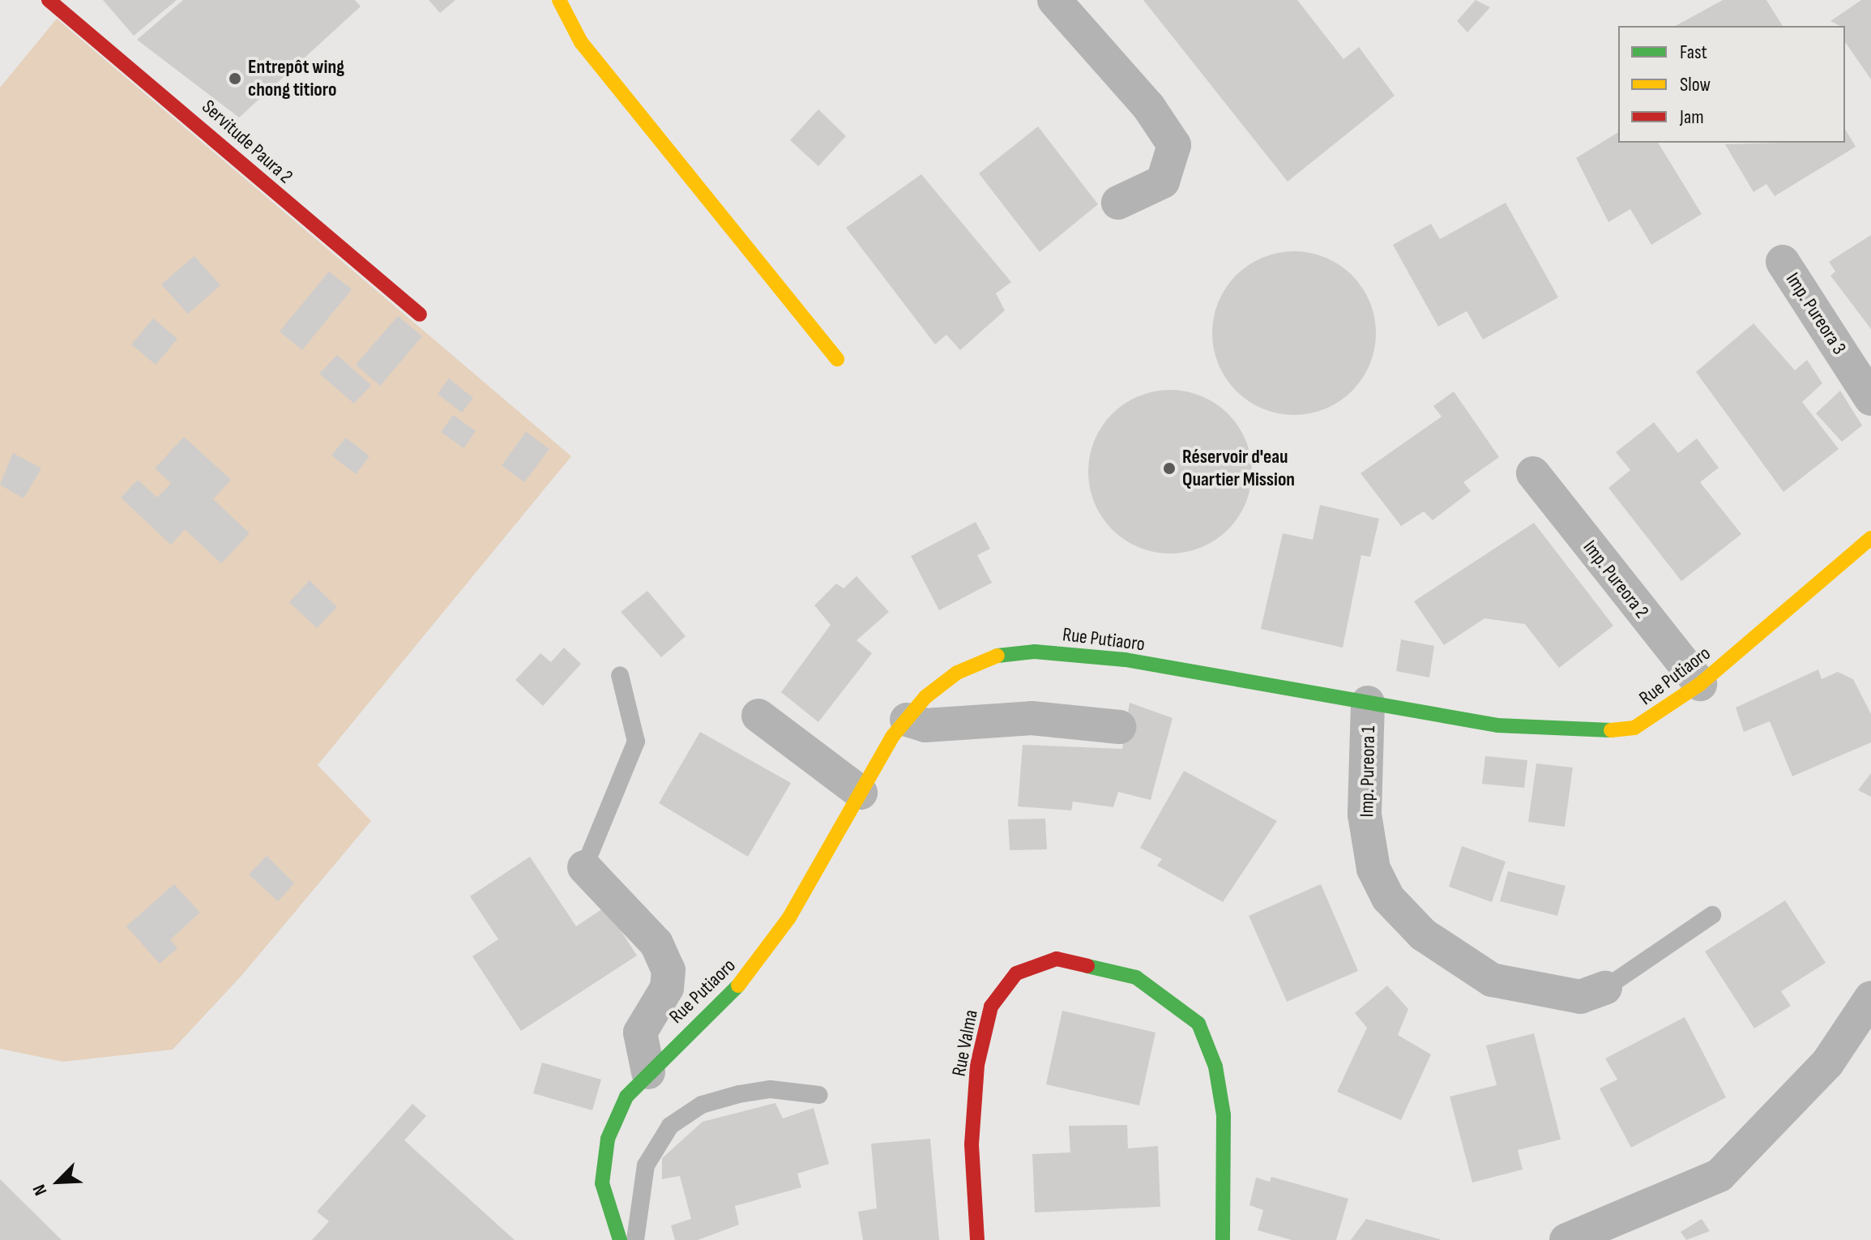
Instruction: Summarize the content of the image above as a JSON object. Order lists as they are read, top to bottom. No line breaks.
{"streets":{"main road":["Servitude Paura 2","Rue Putiaoro","Rue Valma"],"street":["Imp. Pureora 3","Imp. Pureora 2","Imp. Pureora 1"]},"crossings":[["Imp. Pureora 2","Rue Putiaoro"],["Rue Putiaoro","Imp. Pureora 1"]],"places":["Entrepôt wing chong titioro","Réservoir d'eau Quartier Mission"],"legend":["Fast","Slow","Jam"],"north":"bottom left"}
